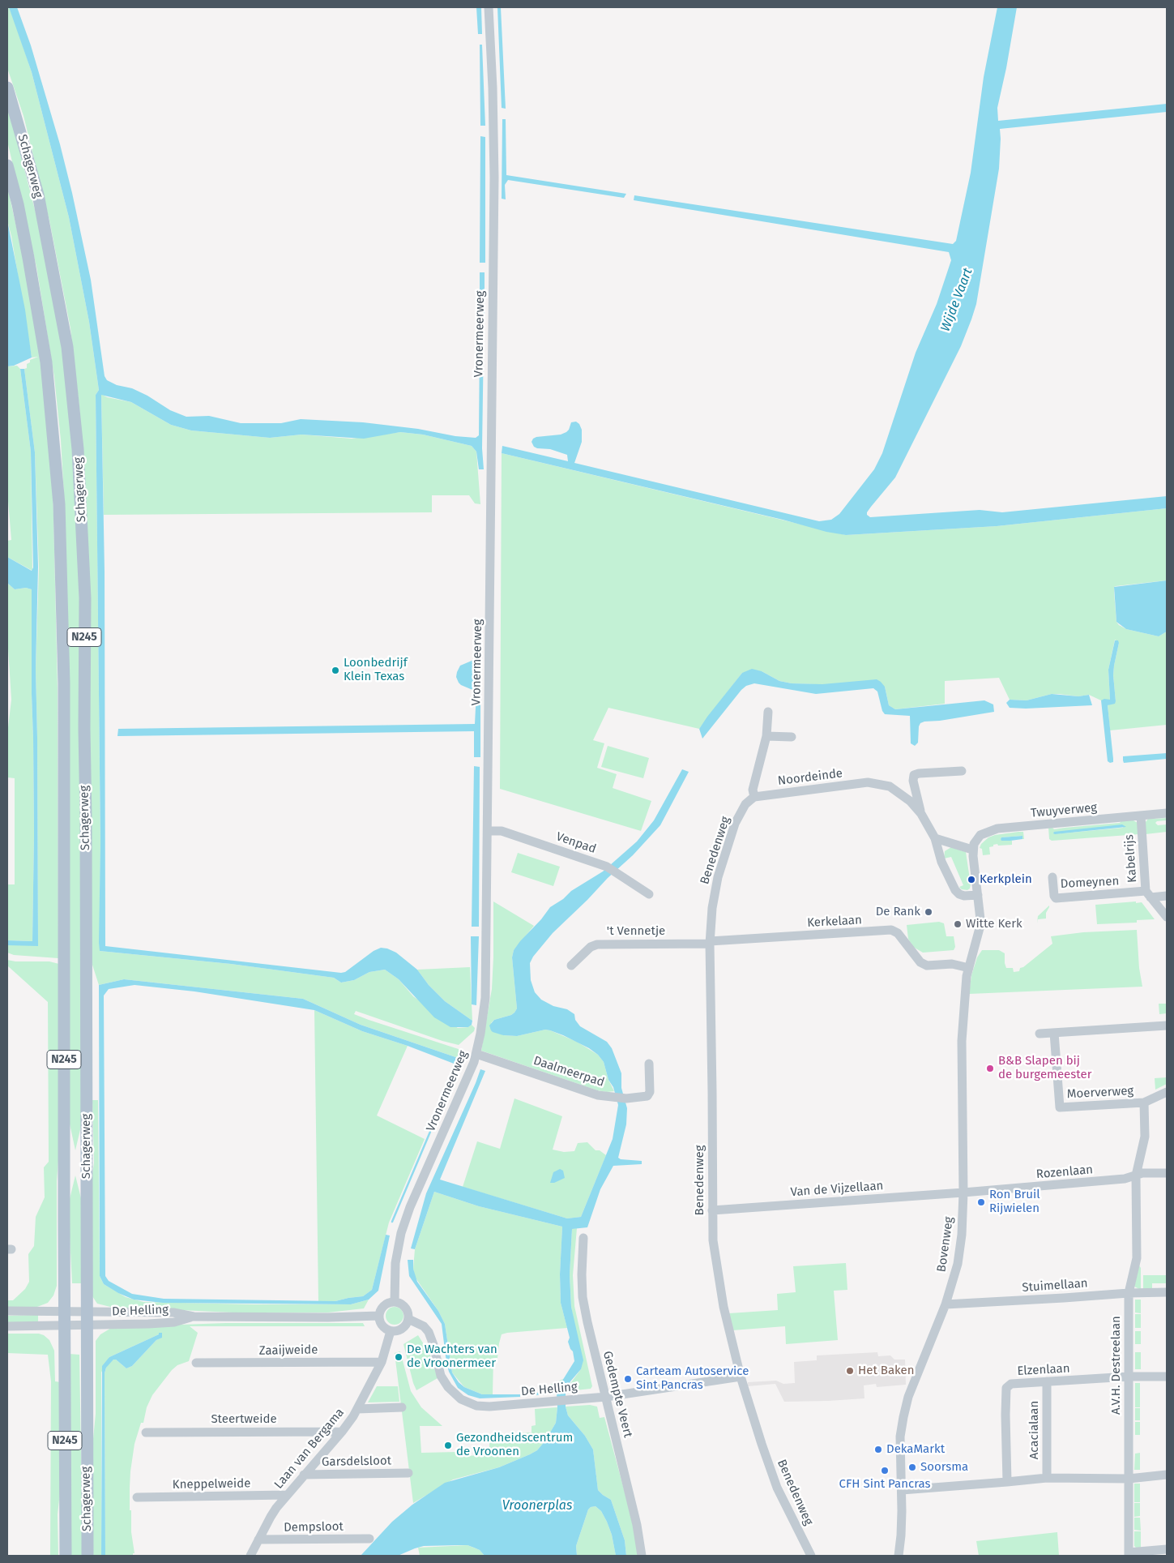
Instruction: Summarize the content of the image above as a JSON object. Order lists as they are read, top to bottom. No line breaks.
{"streets":{"main road":["Schagerweg","N245"],"street":["Vronermeerweg","Noordeinde","Twuyverweg","Venpad","Benedenweg","Kabelrijs","Domeynen","Kerkelaan","'t Vennetje","Daalmeerpad","Moerverweg","Rozenlaan","Van de Vijzellaan","Bovenweg","Stuimellaan","De Helling","Zaaijweide","A.V.H. Destreelaan","Elzenlaan","Gedempte Veert","Steertweide","Acacialaan","Laan van Bergama","Garsdelsloot","Kneppelweide","Dempsloot"]},"crossings":[["Schagerweg","De Helling"],["Vronermeerweg","Venpad"],["Vronermeerweg","Daalmeerpad"],["Vronermeerweg","De Helling"],["Vronermeerweg","Laan van Bergama"],["Noordeinde","Benedenweg"],["Twuyverweg","Kabelrijs"],["Benedenweg","Kerkelaan"],["Benedenweg","'t Vennetje"],["Benedenweg","Van de Vijzellaan"],["Benedenweg","De Helling"],["Kabelrijs","Domeynen"],["Kerkelaan","'t Vennetje"],["Kerkelaan","Bovenweg"],["Rozenlaan","Van de Vijzellaan"],["Rozenlaan","Bovenweg"],["Rozenlaan","A.V.H. Destreelaan"],["Van de Vijzellaan","Bovenweg"],["Bovenweg","Stuimellaan"],["Stuimellaan","A.V.H. Destreelaan"],["De Helling","Gedempte Veert"],["De Helling","Laan van Bergama"],["Zaaijweide","Laan van Bergama"],["A.V.H. Destreelaan","Elzenlaan"],["Elzenlaan","Acacialaan"],["Steertweide","Laan van Bergama"],["Laan van Bergama","Garsdelsloot"],["Laan van Bergama","Kneppelweide"],["Laan van Bergama","Dempsloot"]],"water":["Wijde Vaart","Vroonerplas"],"places":["Loonbedrijf Klein Texas","Kerkplein","De Rank","Witte Kerk","B&B Slapen bij de burgemeester","Ron Bruil Rijwielen","De Wachters van de Vroonermeer","Het Baken","Carteam Autoservice Sint Pancras","Gezondheidscentrum de Vroonen","DekaMarkt","Soorsma","CFH Sint Pancras"]}
